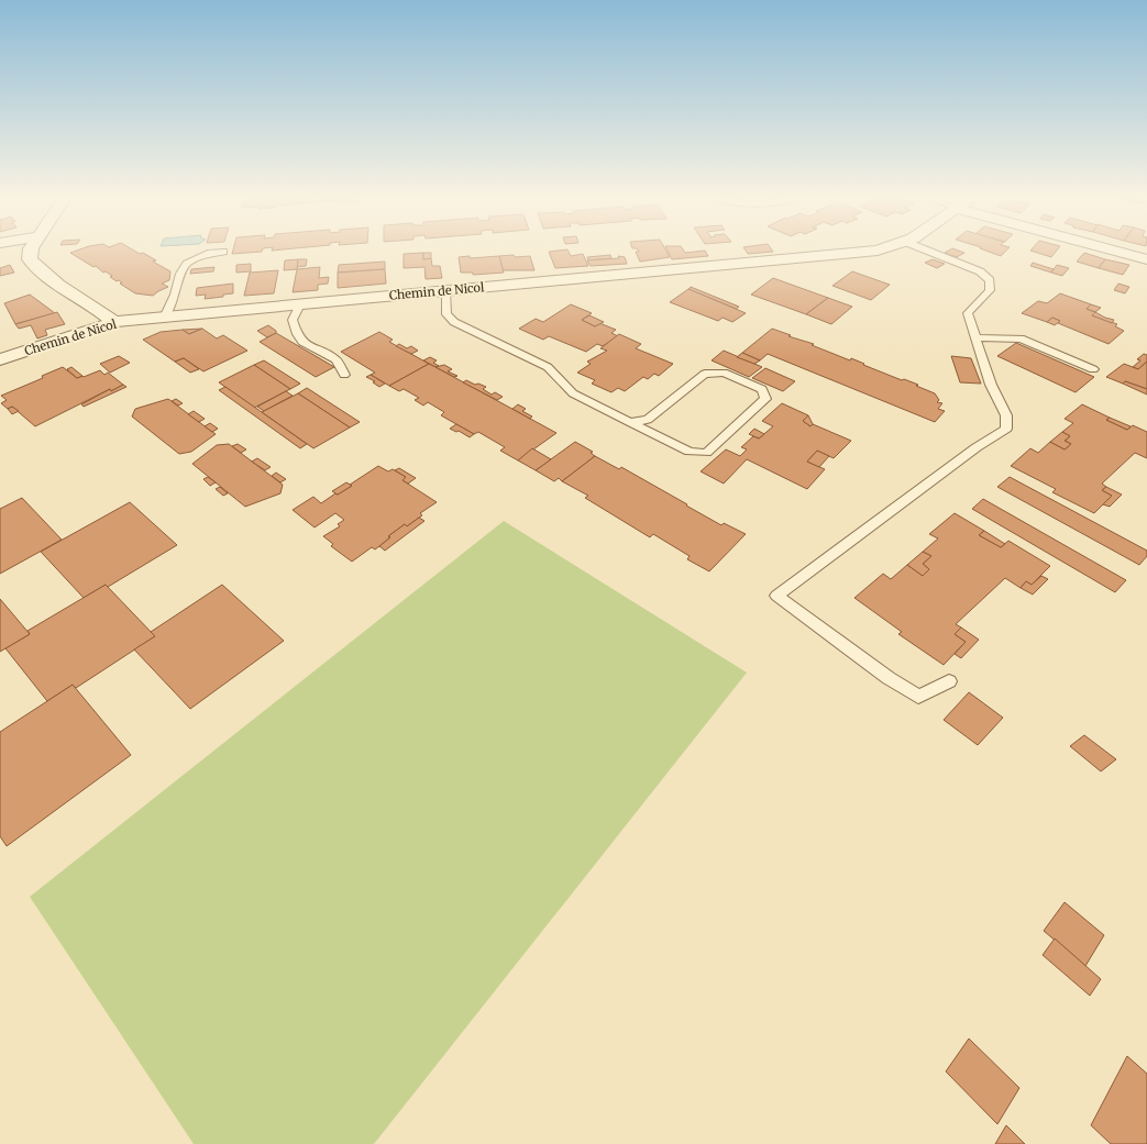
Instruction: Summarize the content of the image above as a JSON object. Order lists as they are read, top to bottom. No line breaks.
{"streets":{"street":["Chemin de Nicol"]}}
